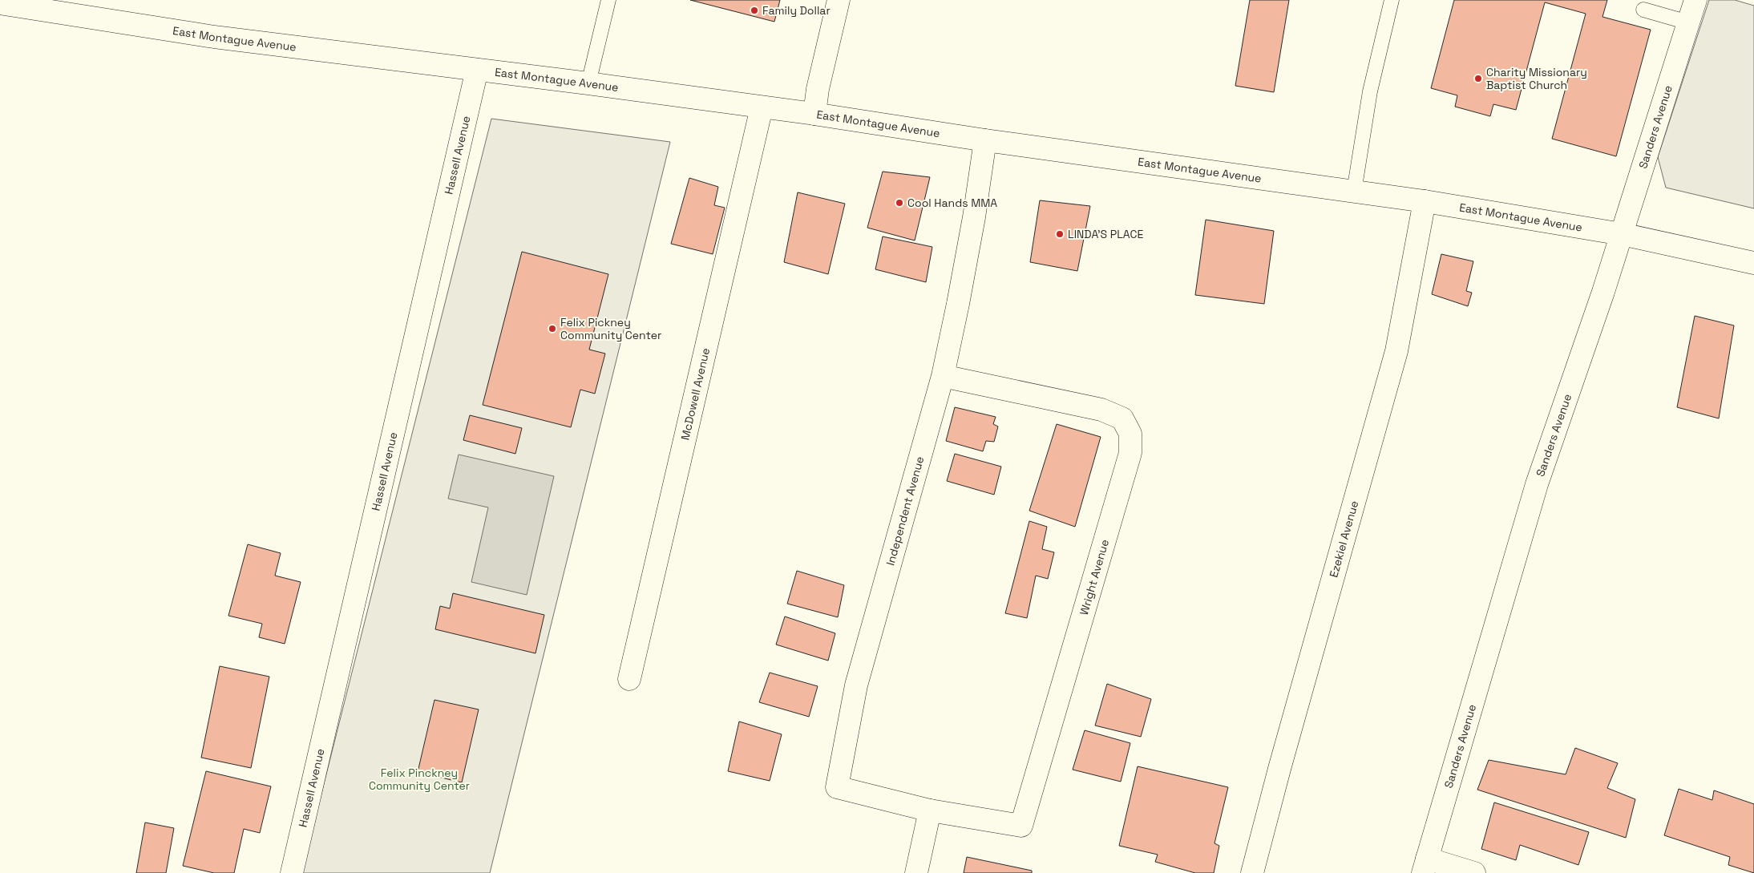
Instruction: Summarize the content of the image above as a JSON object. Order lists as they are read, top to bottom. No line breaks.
{"streets":{"street":["East Montague Avenue","Sanders Avenue","Hassell Avenue","McDowell Avenue","Independent Avenue","Ezekiel Avenue","Wright Avenue"]},"crossings":[["East Montague Avenue","Sanders Avenue"],["East Montague Avenue","Hassell Avenue"],["East Montague Avenue","McDowell Avenue"],["East Montague Avenue","Independent Avenue"],["East Montague Avenue","Ezekiel Avenue"],["Independent Avenue","Wright Avenue"]],"parks":["Felix Pinckney Community Center"],"places":["Family Dollar","Charity Missionary Baptist Church","Cool Hands MMA","LINDA'S PLACE","Felix Pickney Community Center"]}
